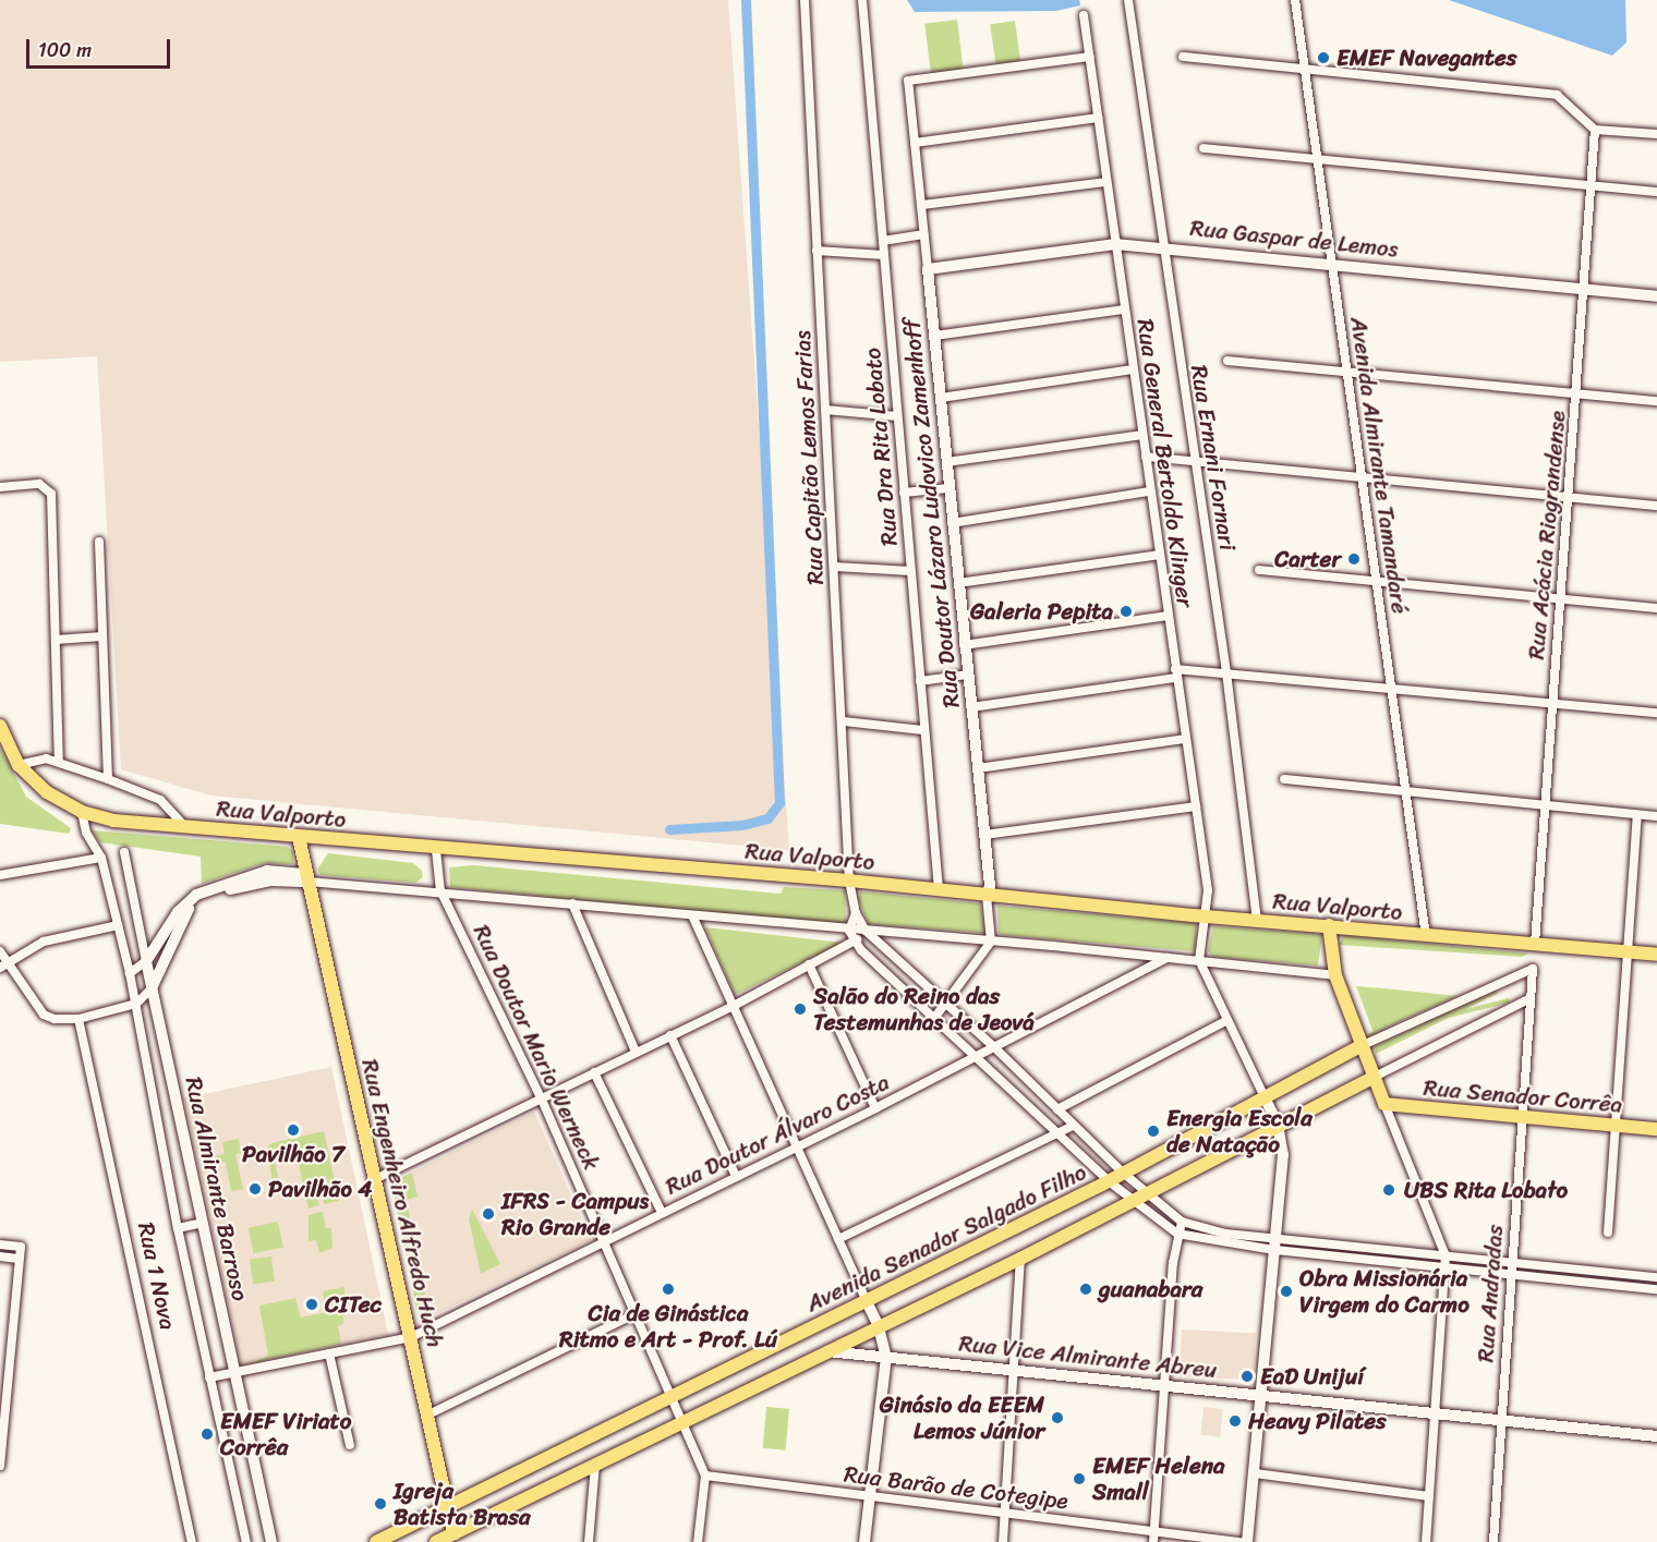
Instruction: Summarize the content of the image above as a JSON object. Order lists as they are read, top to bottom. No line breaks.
{"streets":{"main road":["Rua Valporto","Rua Senador Corrêa","Rua Engenheiro Alfredo Huch","Avenida Senador Salgado Filho"],"street":["Rua Gaspar de Lemos","Rua Dra Rita Lobato","Rua Capitão Lemos Farias","Rua Ernani Fornari","Rua General Bertoldo Klinger","Avenida Almirante Tamandaré","Rua Doutor Lázaro Ludovico Zamenhoff","Rua Acácia Riograndense","Rua Doutor Mario Werneck","Rua Doutor Álvaro Costa","Rua Almirante Barroso","Rua 1 Nova","Rua Andradas","Rua Vice Almirante Abreu","Rua Barão de Cotegipe"]},"crossings":[["Rua Gaspar de Lemos","Rua Ernani Fornari"],["Rua Gaspar de Lemos","Rua General Bertoldo Klinger"],["Rua Gaspar de Lemos","Avenida Almirante Tamandaré"],["Rua Gaspar de Lemos","Rua Doutor Lázaro Ludovico Zamenhoff"],["Rua Gaspar de Lemos","Rua Acácia Riograndense"],["Rua Dra Rita Lobato","Rua Valporto"],["Rua Capitão Lemos Farias","Rua Valporto"],["Rua Ernani Fornari","Rua Valporto"],["Rua General Bertoldo Klinger","Rua Doutor Lázaro Ludovico Zamenhoff"],["Rua General Bertoldo Klinger","Rua Valporto"],["Avenida Almirante Tamandaré","Rua Valporto"],["Rua Doutor Lázaro Ludovico Zamenhoff","Rua Valporto"],["Rua Acácia Riograndense","Rua Valporto"],["Rua Valporto","Rua Doutor Mario Werneck"],["Rua Valporto","Rua Engenheiro Alfredo Huch"],["Rua Doutor Mario Werneck","Rua Doutor Álvaro Costa"],["Rua Doutor Mario Werneck","Avenida Senador Salgado Filho"],["Rua Doutor Mario Werneck","Rua Barão de Cotegipe"],["Rua Senador Corrêa","Rua Andradas"],["Rua Doutor Álvaro Costa","Rua Almirante Barroso"],["Rua Doutor Álvaro Costa","Rua Engenheiro Alfredo Huch"],["Rua Engenheiro Alfredo Huch","Avenida Senador Salgado Filho"],["Avenida Senador Salgado Filho","Rua Andradas"],["Avenida Senador Salgado Filho","Rua Vice Almirante Abreu"],["Rua Andradas","Rua Vice Almirante Abreu"]],"places":["EMEF Navegantes","Carter","Galeria Pepita","Salão do Reino das Testemunhas de Jeová","Pavilhão 7","Energia Escola de Natação","Pavilhão 4","UBS Rita Lobato","IFRS - Campus Rio Grande","Cia de Ginástica Ritmo e Art - Prof. Lú","guanabara","Obra Missionária Virgem do Carmo","CITec","EaD Unijuí","Ginásio da EEEM Lemos Júnior","Heavy Pilates","EMEF Viriato Corrêa","EMEF Helena Small","Igreja Batista Brasa"],"scale_bar":"100 m"}
